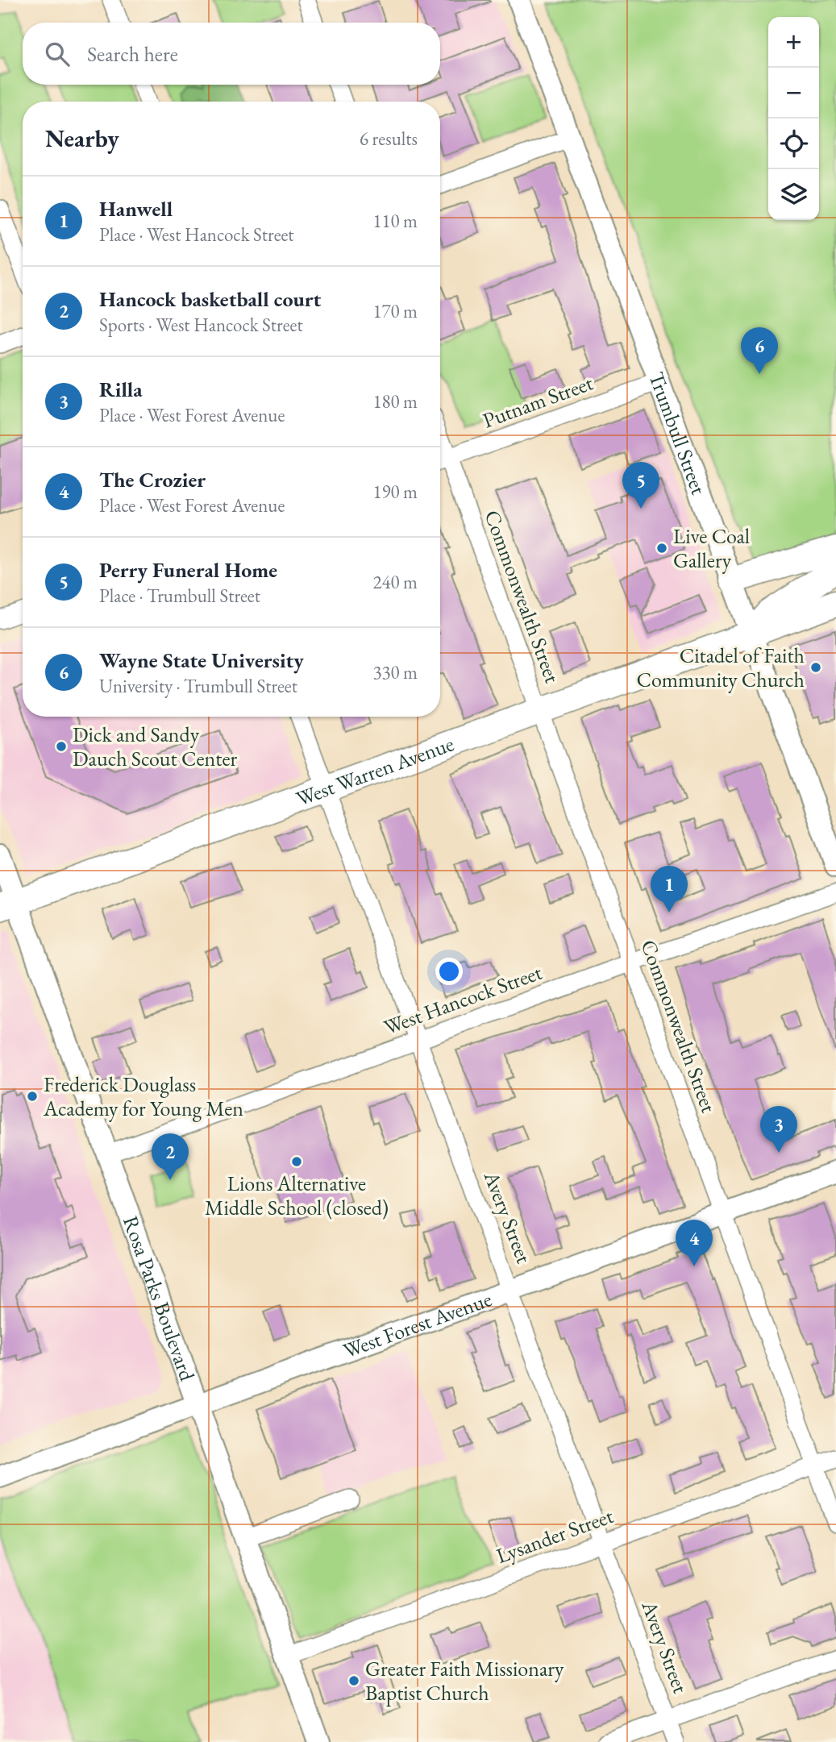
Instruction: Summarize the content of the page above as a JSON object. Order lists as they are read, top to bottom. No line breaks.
{"streets":{"main road":["West Warren Avenue"],"street":["Putnam Street","Trumbull Street","Commonwealth Street","West Hancock Street","Avery Street","Rosa Parks Boulevard","West Forest Avenue","Lysander Street"]},"crossings":[["Putnam Street","Trumbull Street"],["Putnam Street","Commonwealth Street"],["Trumbull Street","West Warren Avenue"],["Commonwealth Street","West Warren Avenue"],["Commonwealth Street","West Hancock Street"],["Commonwealth Street","West Forest Avenue"],["Commonwealth Street","Lysander Street"],["West Warren Avenue","Avery Street"],["West Warren Avenue","Rosa Parks Boulevard"],["West Hancock Street","Avery Street"],["West Hancock Street","Rosa Parks Boulevard"],["Avery Street","West Forest Avenue"],["Avery Street","Lysander Street"],["Rosa Parks Boulevard","West Forest Avenue"],["Rosa Parks Boulevard","Lysander Street"]],"places":["Live Coal Gallery","Citadel of Faith Community Church","Dick and Sandy Dauch Scout Center","Frederick Douglass Academy for Young Men","Lions Alternative Middle School (closed)","Greater Faith Missionary Baptist Church"],"page":{"map_buttons":["+","−"],"search":"Search here","heading":["Nearby","6 results"],"list":[{"mark":"1","name":"Hanwell","note":"Place · West Hancock Street","value":"110 m"},{"mark":"2","name":"Hancock basketball court","note":"Sports · West Hancock Street","value":"170 m"},{"mark":"3","name":"Rilla","note":"Place · West Forest Avenue","value":"180 m"},{"mark":"4","name":"The Crozier","note":"Place · West Forest Avenue","value":"190 m"},{"mark":"5","name":"Perry Funeral Home","note":"Place · Trumbull Street","value":"240 m"},{"mark":"6","name":"Wayne State University","note":"University · Trumbull Street","value":"330 m"}],"pins":["6","5","1","3","2","4"]}}
